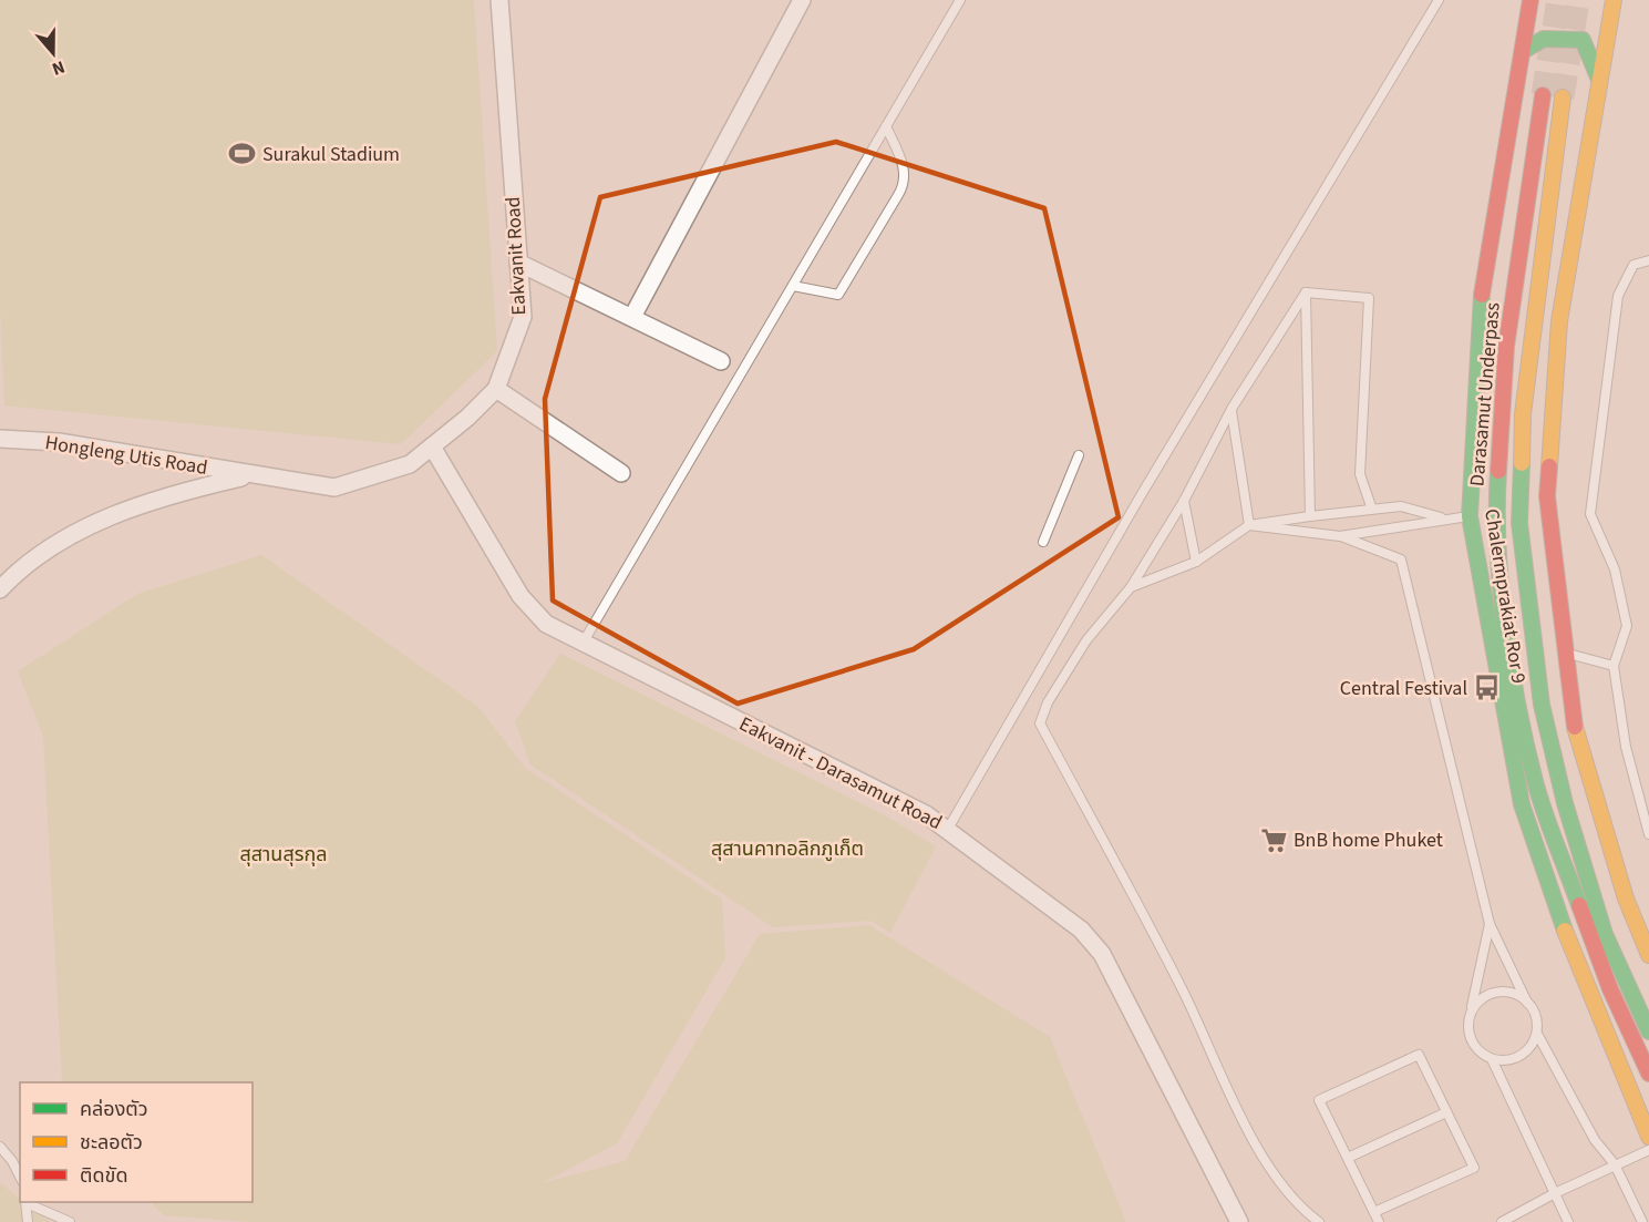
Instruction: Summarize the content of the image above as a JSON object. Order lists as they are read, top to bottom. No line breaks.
{"streets":{"main road":["Darasamut Underpass","Chalermprakiat Ror 9"],"street":["Eakvanit Road","Hongleng Utis Road","Eakvanit - Darasamut Road"]},"crossings":[["Eakvanit Road","Hongleng Utis Road"],["Eakvanit Road","Eakvanit - Darasamut Road"]],"parks":["สุสานคาทอลิกภูเก็ต","สุสานสุรกุล"],"places":{"sports":["Surakul Stadium"],"bus stop":["Central Festival"],"supermarket":["BnB home Phuket"]},"legend":["คล่องตัว","ชะลอตัว","ติดขัด"],"north":"bottom"}
